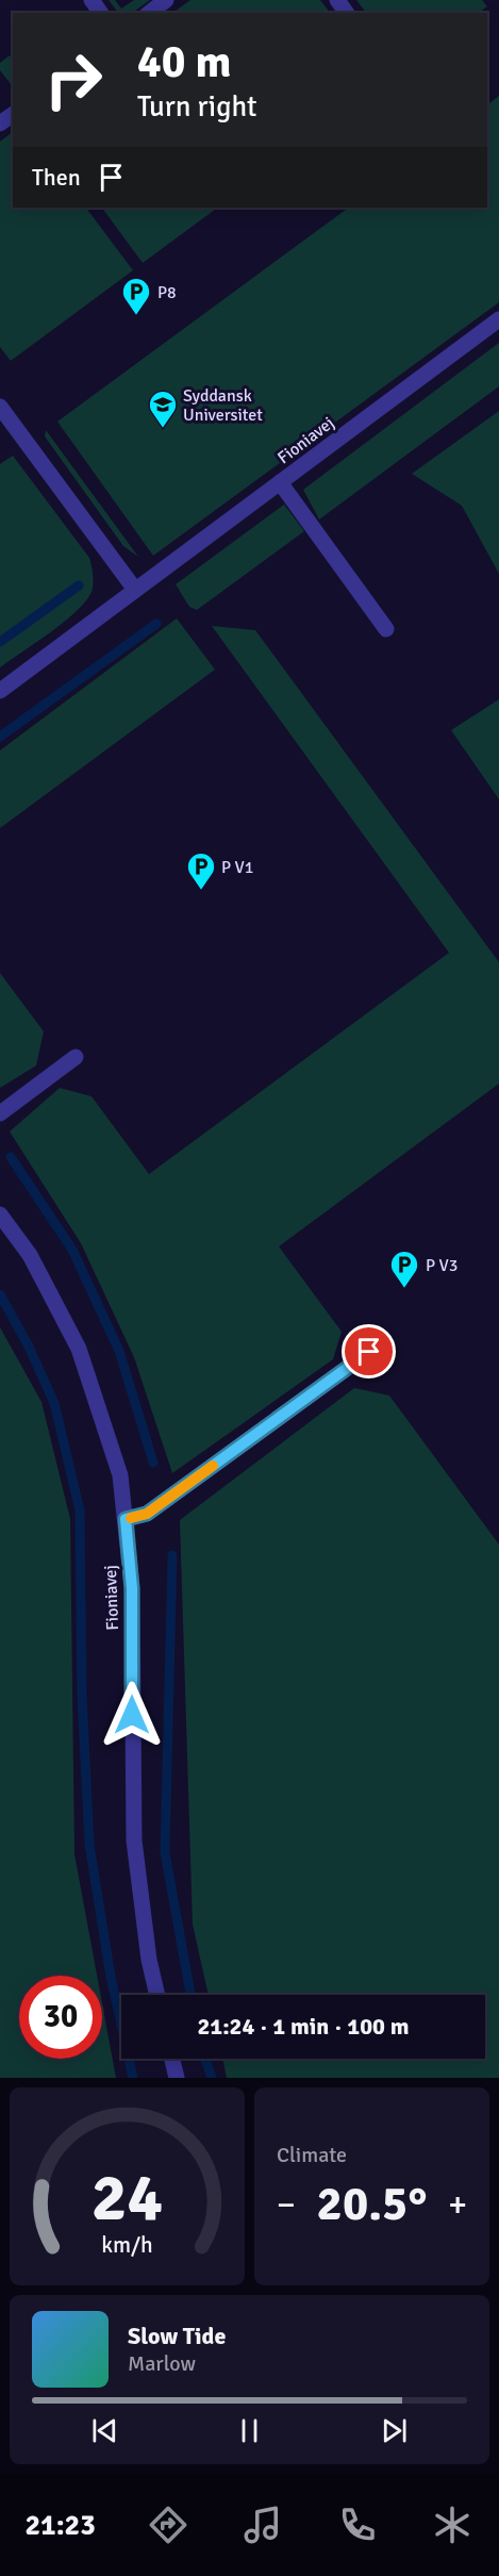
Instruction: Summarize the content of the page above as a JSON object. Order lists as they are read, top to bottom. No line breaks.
{"streets":{"street":["Fioniavej"]},"places":{"parking":["P8","P V1","P V3"],"school or university":["Syddansk Universitet"]},"page":{"turn":["40 m","Turn right"],"then":"Then","limit":"30","trip":"21:24 · 1 min · 100 m","tile":"Climate","heat":["−","20.5°","+"],"song":["Slow Tide","Marlow"],"tabs":"21:23","gauge":["24","km/h"]}}
